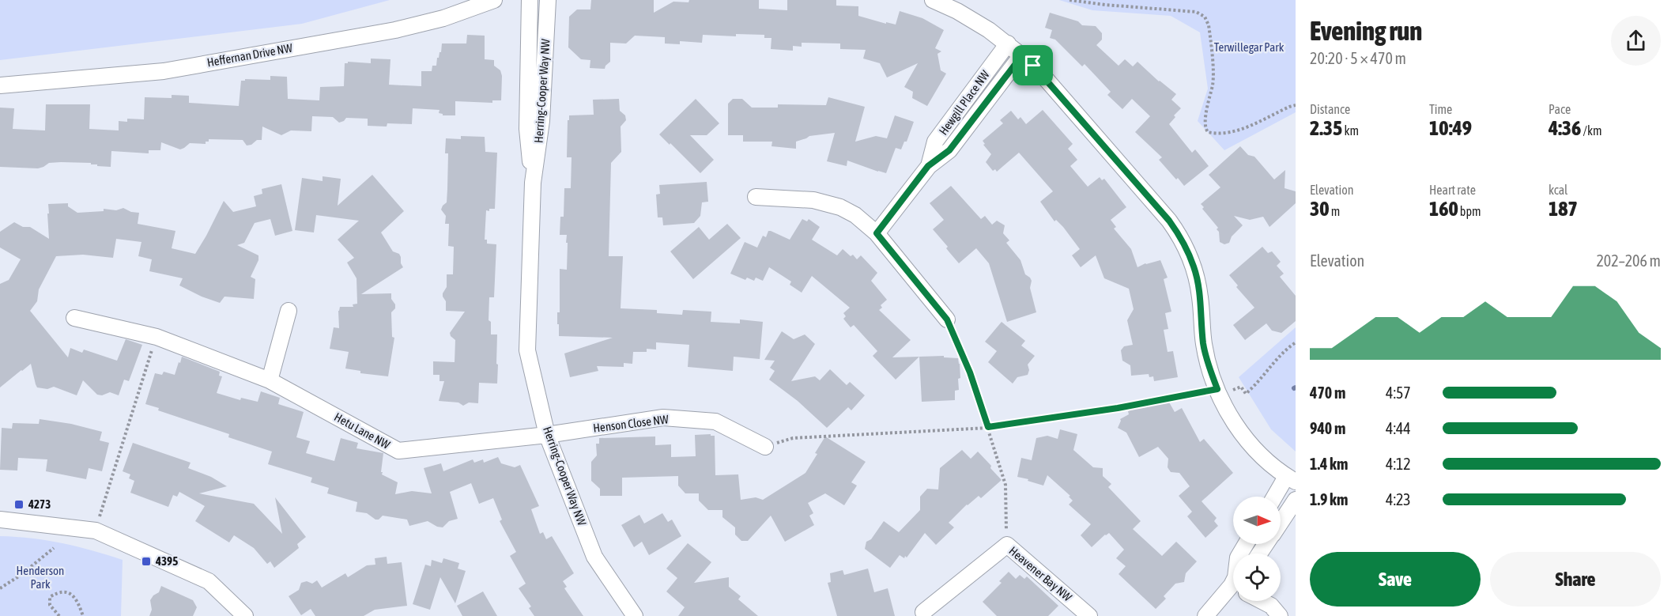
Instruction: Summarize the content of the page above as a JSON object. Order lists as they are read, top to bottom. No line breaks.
{"streets":{"street":["Heffernan Drive NW","Herring-Cooper Way NW","Hewgill Place NW","Henson Close NW","Hetu Lane NW","Heavener Bay NW"]},"crossings":[["Herring-Cooper Way NW","Henson Close NW"],["Herring-Cooper Way NW","Hetu Lane NW"],["Henson Close NW","Hetu Lane NW"]],"parks":["Terwillegar Park","Henderson Park"],"places":{"transit":["4273","4395"]},"north":"right","page":{"heading":["Evening run","20:20 · 5 × 470 m"],"stats":[["Distance","2.35 km"],["Time","10:49"],["Pace","4:36 /km"],["Elevation","30 m"],["Heart rate","160 bpm"],["kcal","187"]],"chart":["Elevation","202–206 m"],"list":[{"name":"470 m","note":"4:57"},{"name":"940 m","note":"4:44"},{"name":"1.4 km","note":"4:12"},{"name":"1.9 km","note":"4:23"}],"buttons":["Save","Share"]}}
